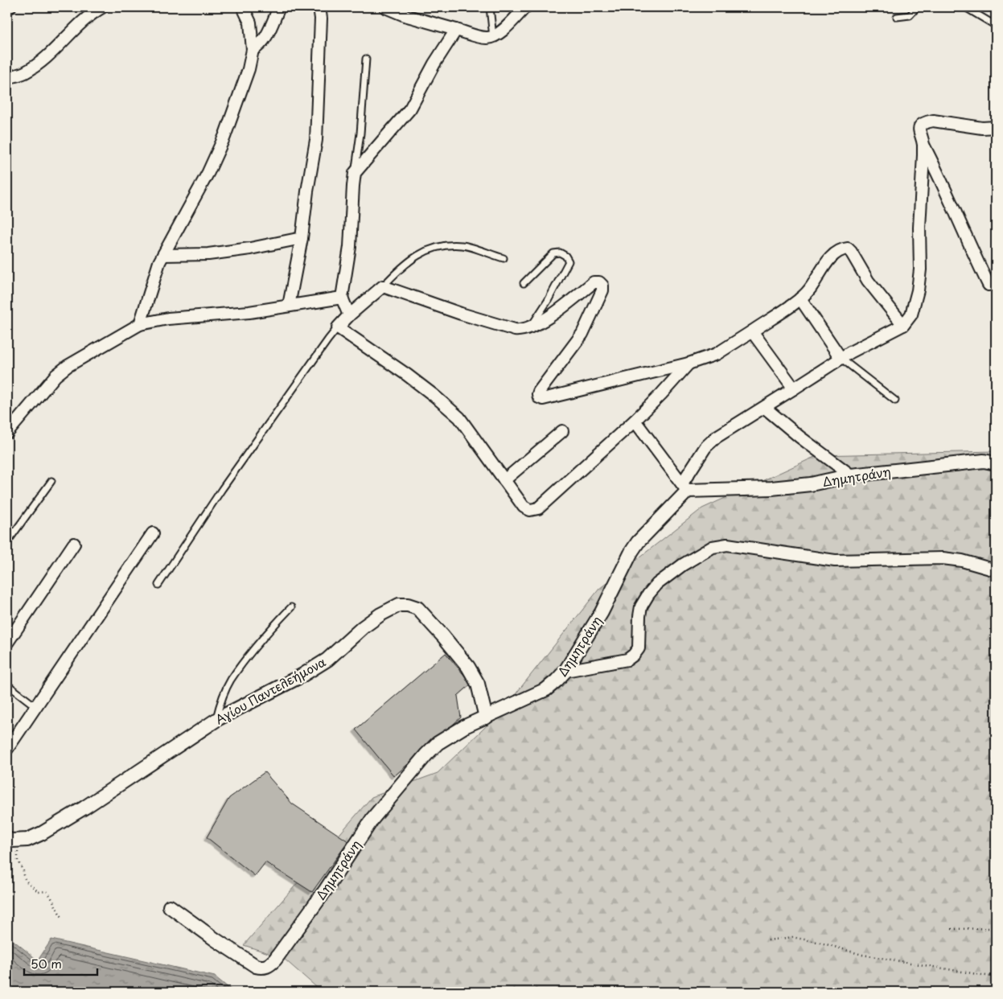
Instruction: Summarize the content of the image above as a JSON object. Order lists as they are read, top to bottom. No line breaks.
{"streets":{"street":["Δημητράνη","Αγίου Παντελεήμονα"]},"crossings":[["Δημητράνη","Αγίου Παντελεήμονα"]],"scale_bar":"50 m"}
